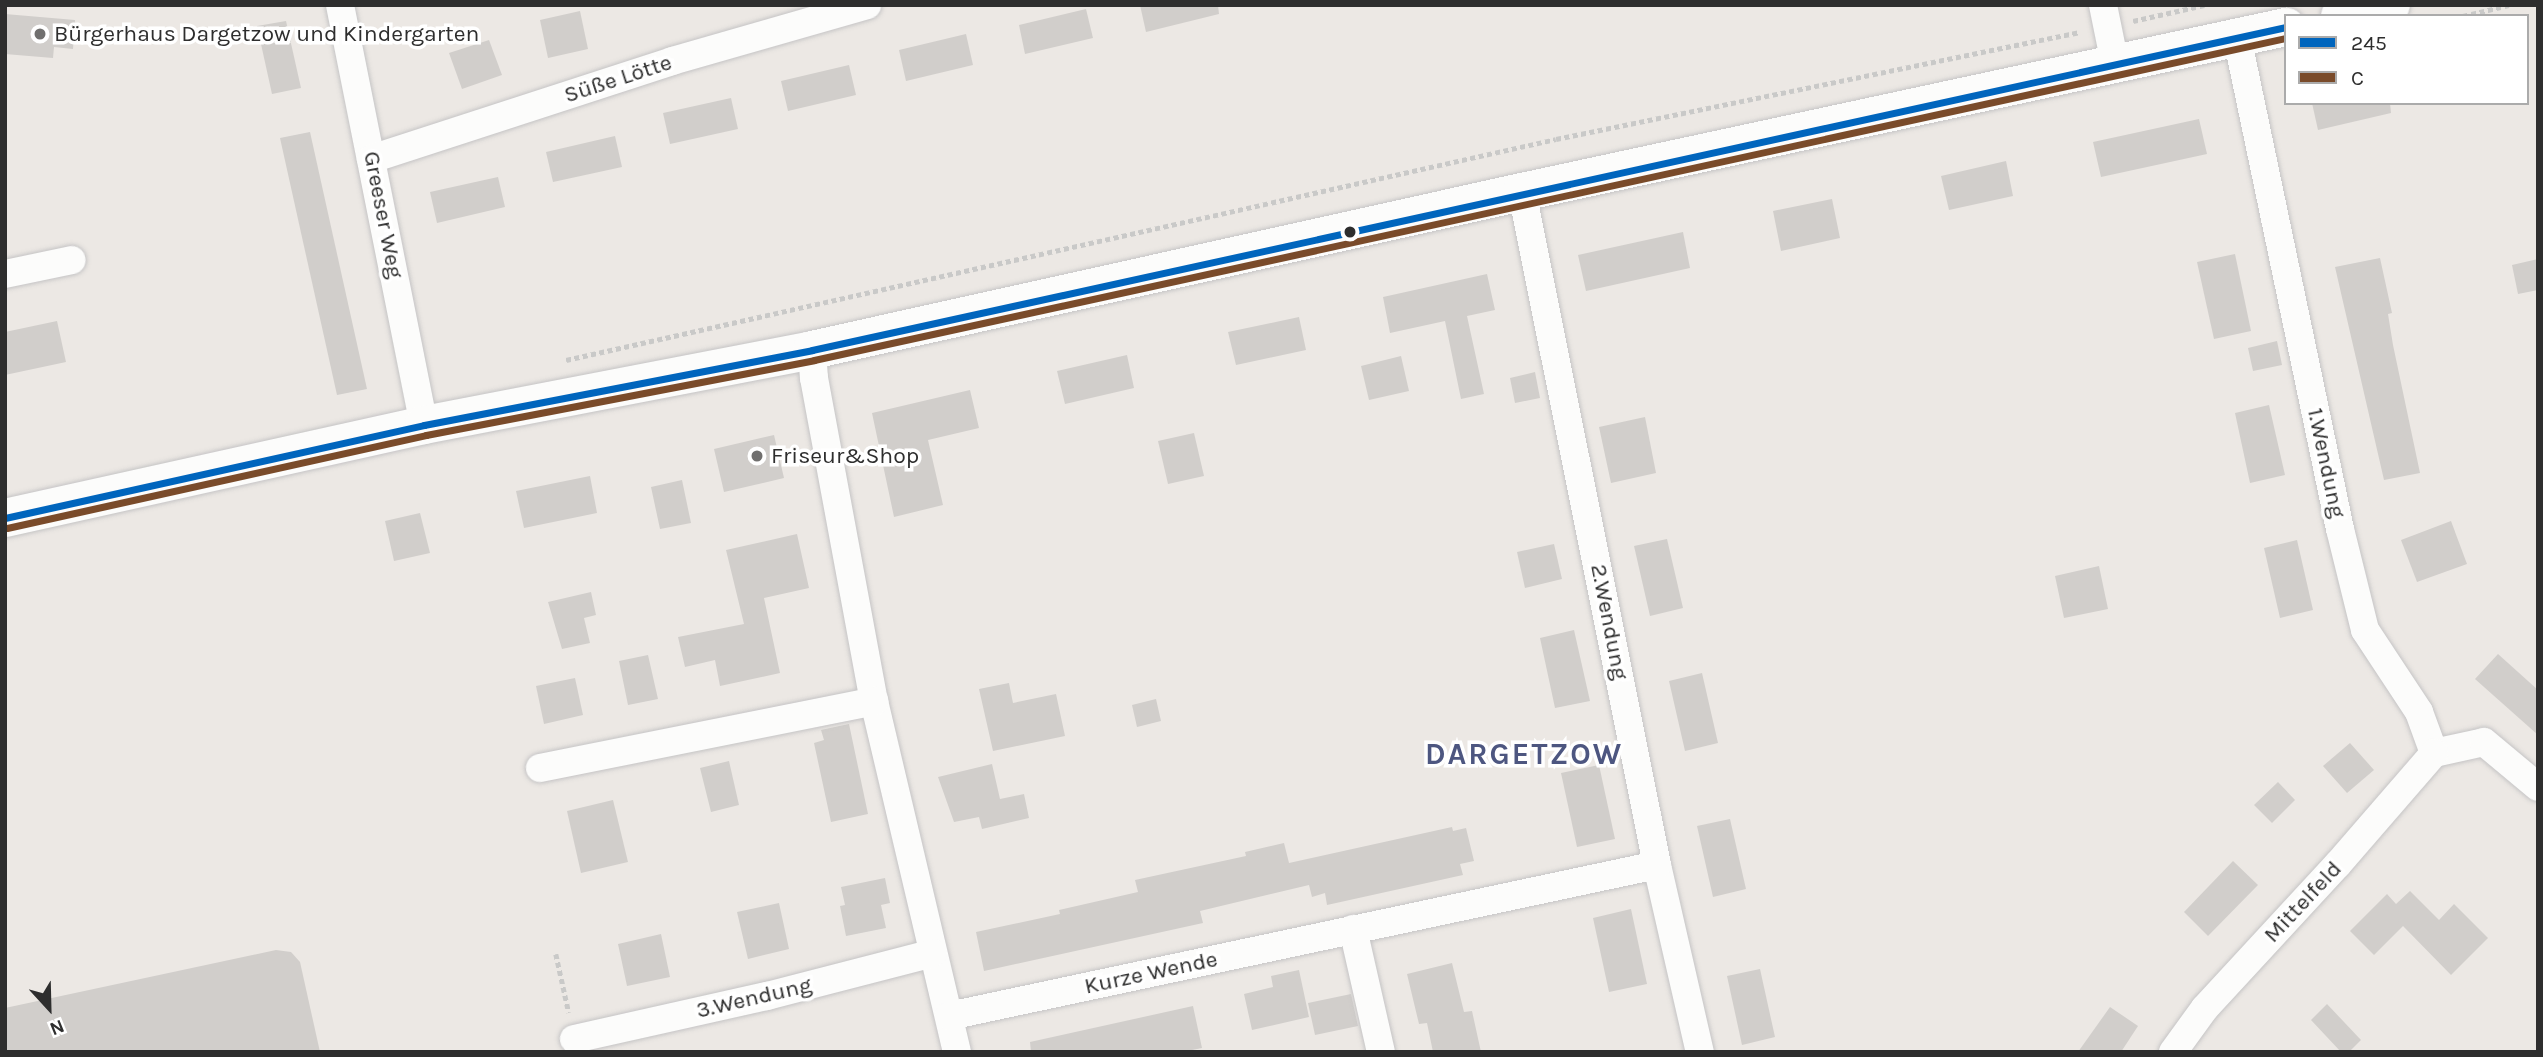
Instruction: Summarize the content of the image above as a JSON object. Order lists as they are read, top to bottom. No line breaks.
{"streets":{"street":["Süße Lötte","Greeser Weg","1.Wendung","2.Wendung","Mittelfeld","Kurze Wende","3.Wendung"]},"crossings":[["Süße Lötte","Greeser Weg"],["1.Wendung","Mittelfeld"],["2.Wendung","Kurze Wende"]],"districts":["DARGETZOW"],"places":["Bürgerhaus Dargetzow und Kindergarten","Friseur&Shop"],"lines":["transit line 245","transit line C"],"legend":["245","C"],"north":"bottom"}
